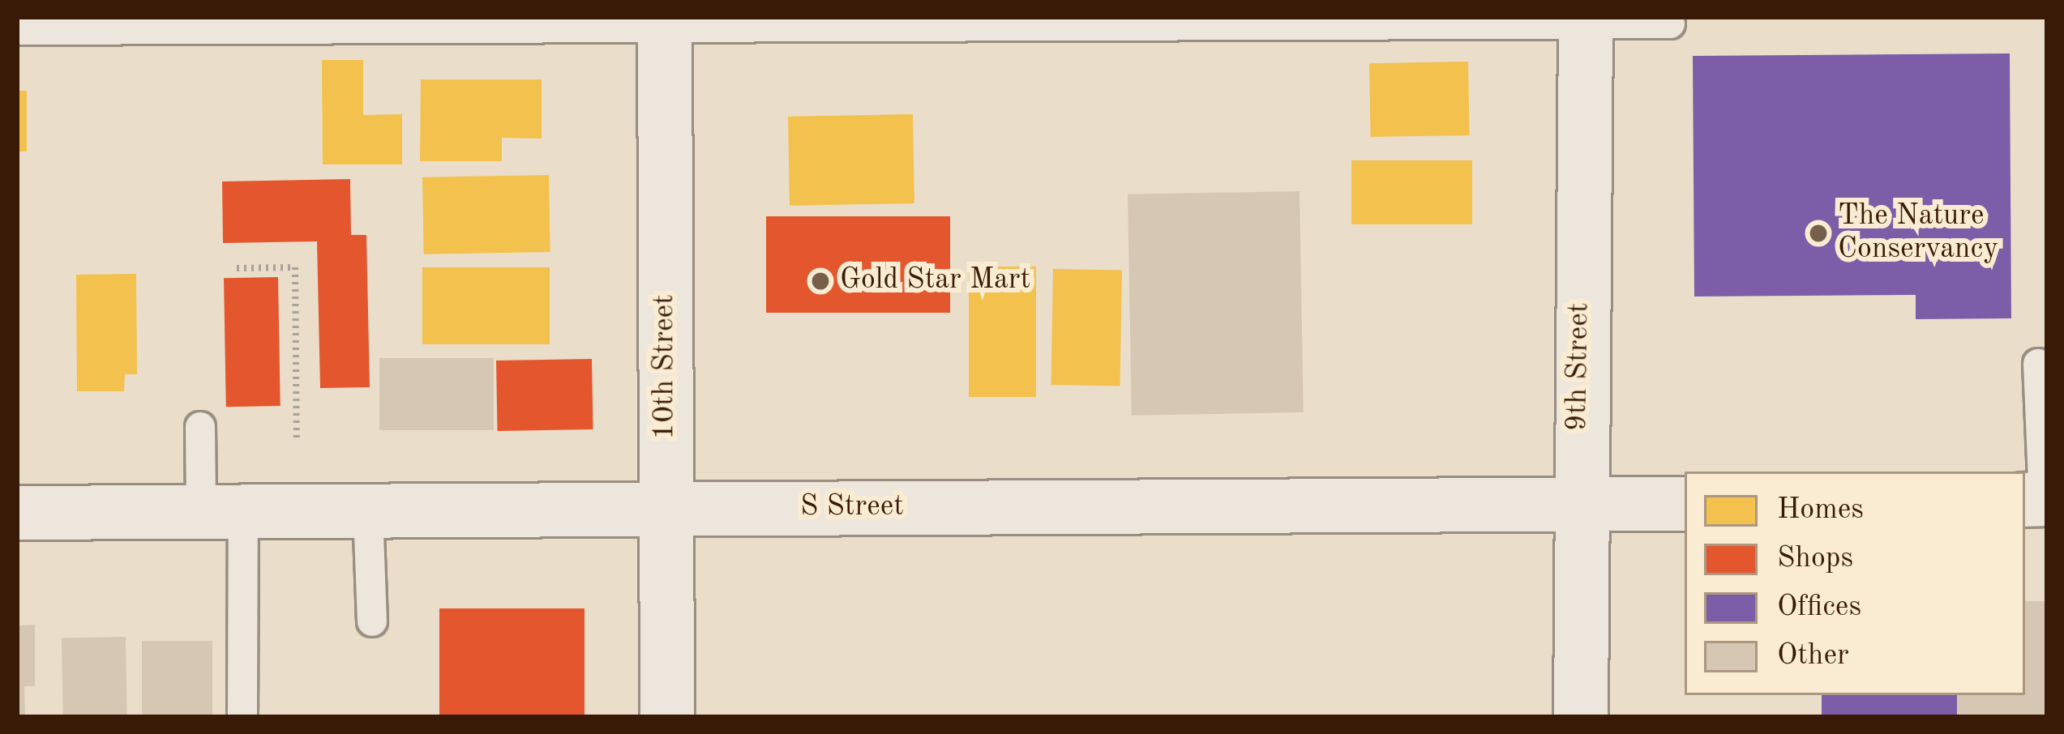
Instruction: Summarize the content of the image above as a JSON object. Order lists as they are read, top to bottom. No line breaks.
{"streets":{"street":["10th Street","9th Street","S Street"]},"crossings":[["10th Street","S Street"],["9th Street","S Street"]],"places":["The Nature Conservancy","Gold Star Mart"],"legend":["Homes","Shops","Offices","Other"]}
